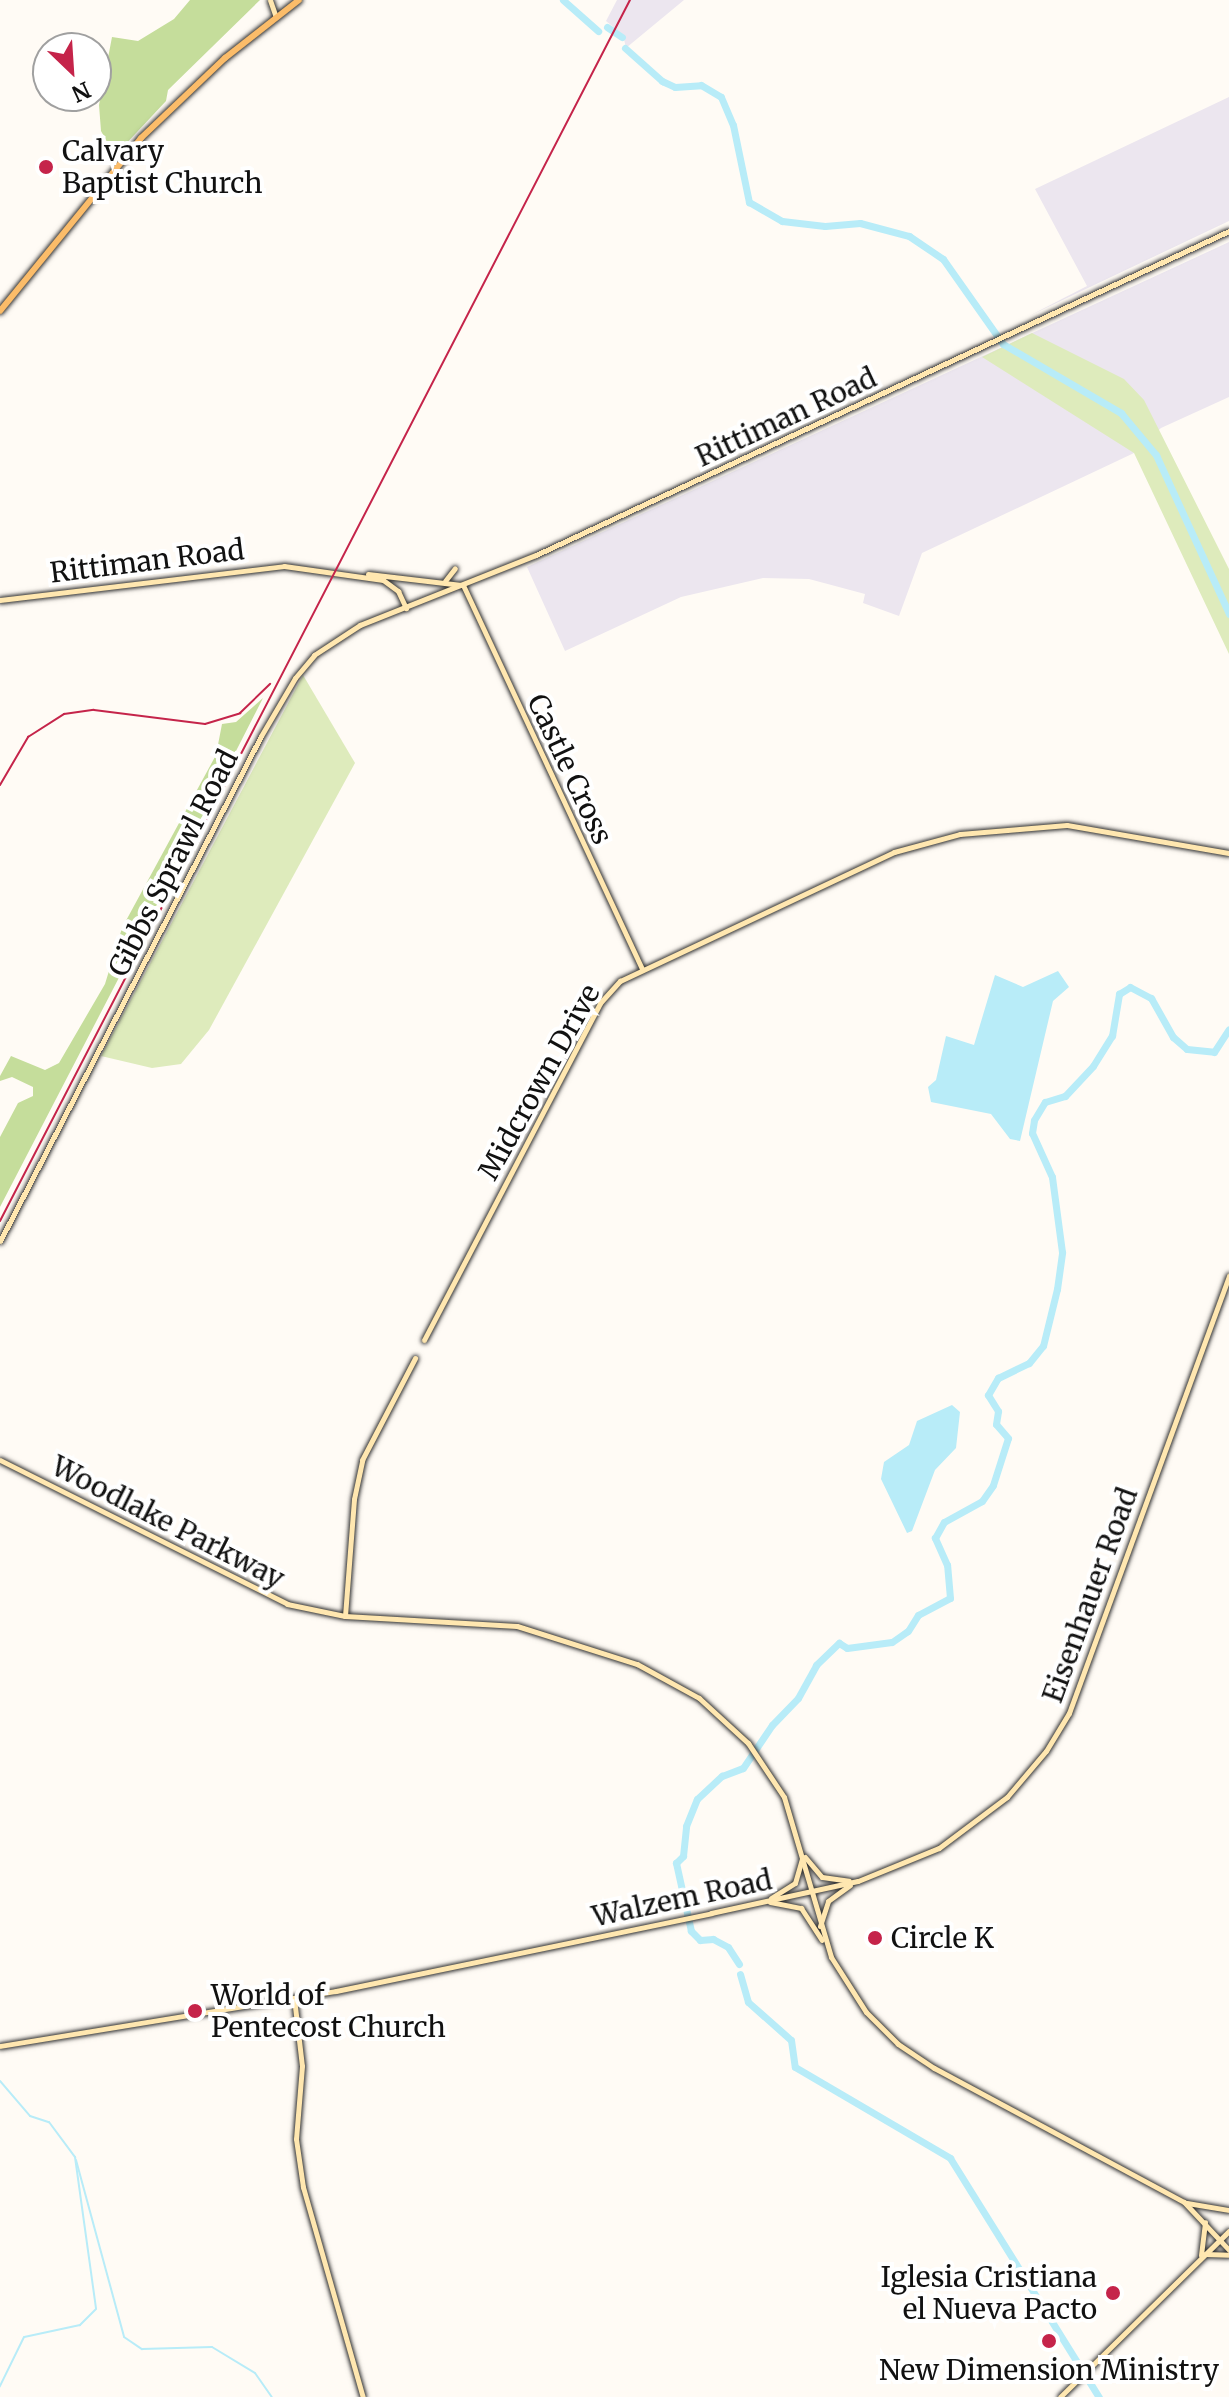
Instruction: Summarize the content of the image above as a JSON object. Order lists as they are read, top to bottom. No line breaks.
{"streets":{"main road":["Rittiman Road","Castle Cross","Gibbs Sprawl Road","Midcrown Drive","Woodlake Parkway","Eisenhauer Road","Walzem Road"]},"crossings":[["Rittiman Road","Castle Cross"],["Rittiman Road","Gibbs Sprawl Road"],["Castle Cross","Gibbs Sprawl Road"],["Castle Cross","Midcrown Drive"],["Woodlake Parkway","Eisenhauer Road"],["Woodlake Parkway","Walzem Road"],["Eisenhauer Road","Walzem Road"]],"places":["Calvary Baptist Church","Circle K","World of Pentecost Church","Iglesia Cristiana el Nueva Pacto","New Dimension Ministry"],"north":"bottom right"}
